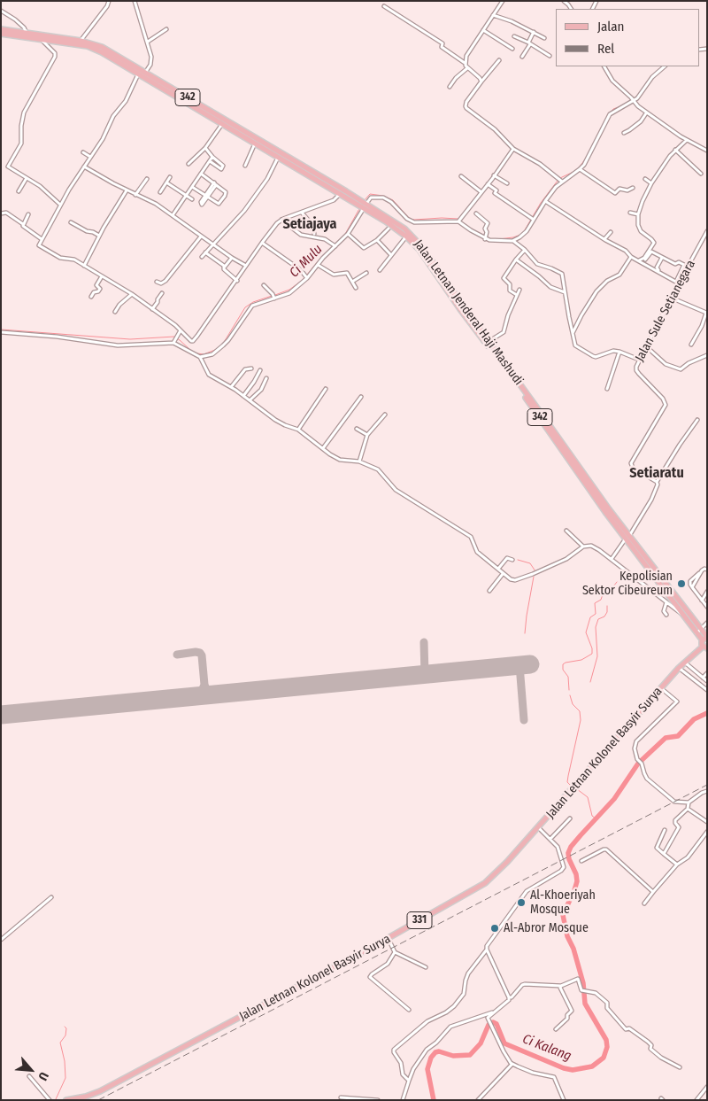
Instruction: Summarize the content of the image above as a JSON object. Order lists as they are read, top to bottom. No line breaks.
{"streets":{"main road":["342","Jalan Letnan Jenderal Haji Mashudi","Jalan Letnan Kolonel Basyir Surya","331"],"street":["Jalan Sule Setianegara"]},"districts":["Setiajaya","Setiaratu"],"water":["Ci Mulu","Ci Kalang"],"places":["Kepolisian Sektor Cibeureum","Al-Khoeriyah Mosque","Al-Abror Mosque"],"legend":["Jalan","Rel"],"north":"bottom right"}
